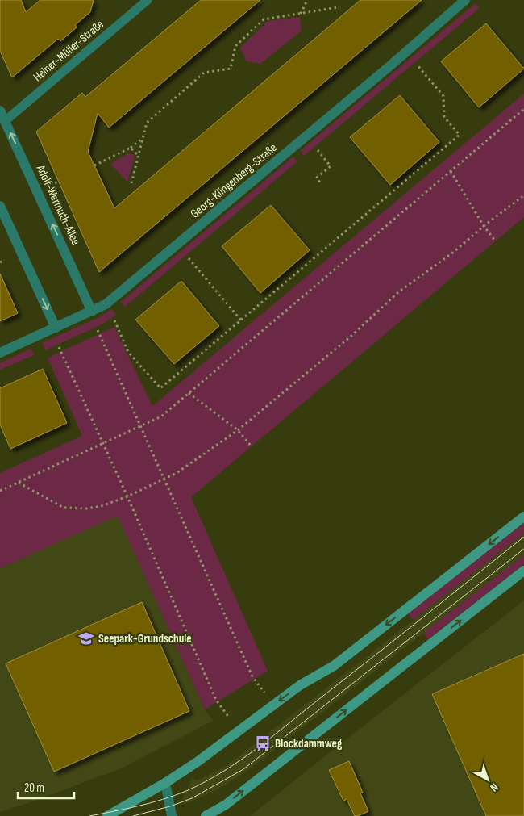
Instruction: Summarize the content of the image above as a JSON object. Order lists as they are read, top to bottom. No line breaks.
{"streets":{"street":["Georg-Klingenberg-Straße","Adolf-Wermuth-Allee"],"lane":["Heiner-Müller-Straße"]},"crossings":[["Heiner-Müller-Straße","Adolf-Wermuth-Allee"],["Georg-Klingenberg-Straße","Adolf-Wermuth-Allee"]],"places":{"school or university":["Seepark-Grundschule"],"bus stop":["Blockdammweg"]},"scale_bar":"20 m","north":"bottom right"}
